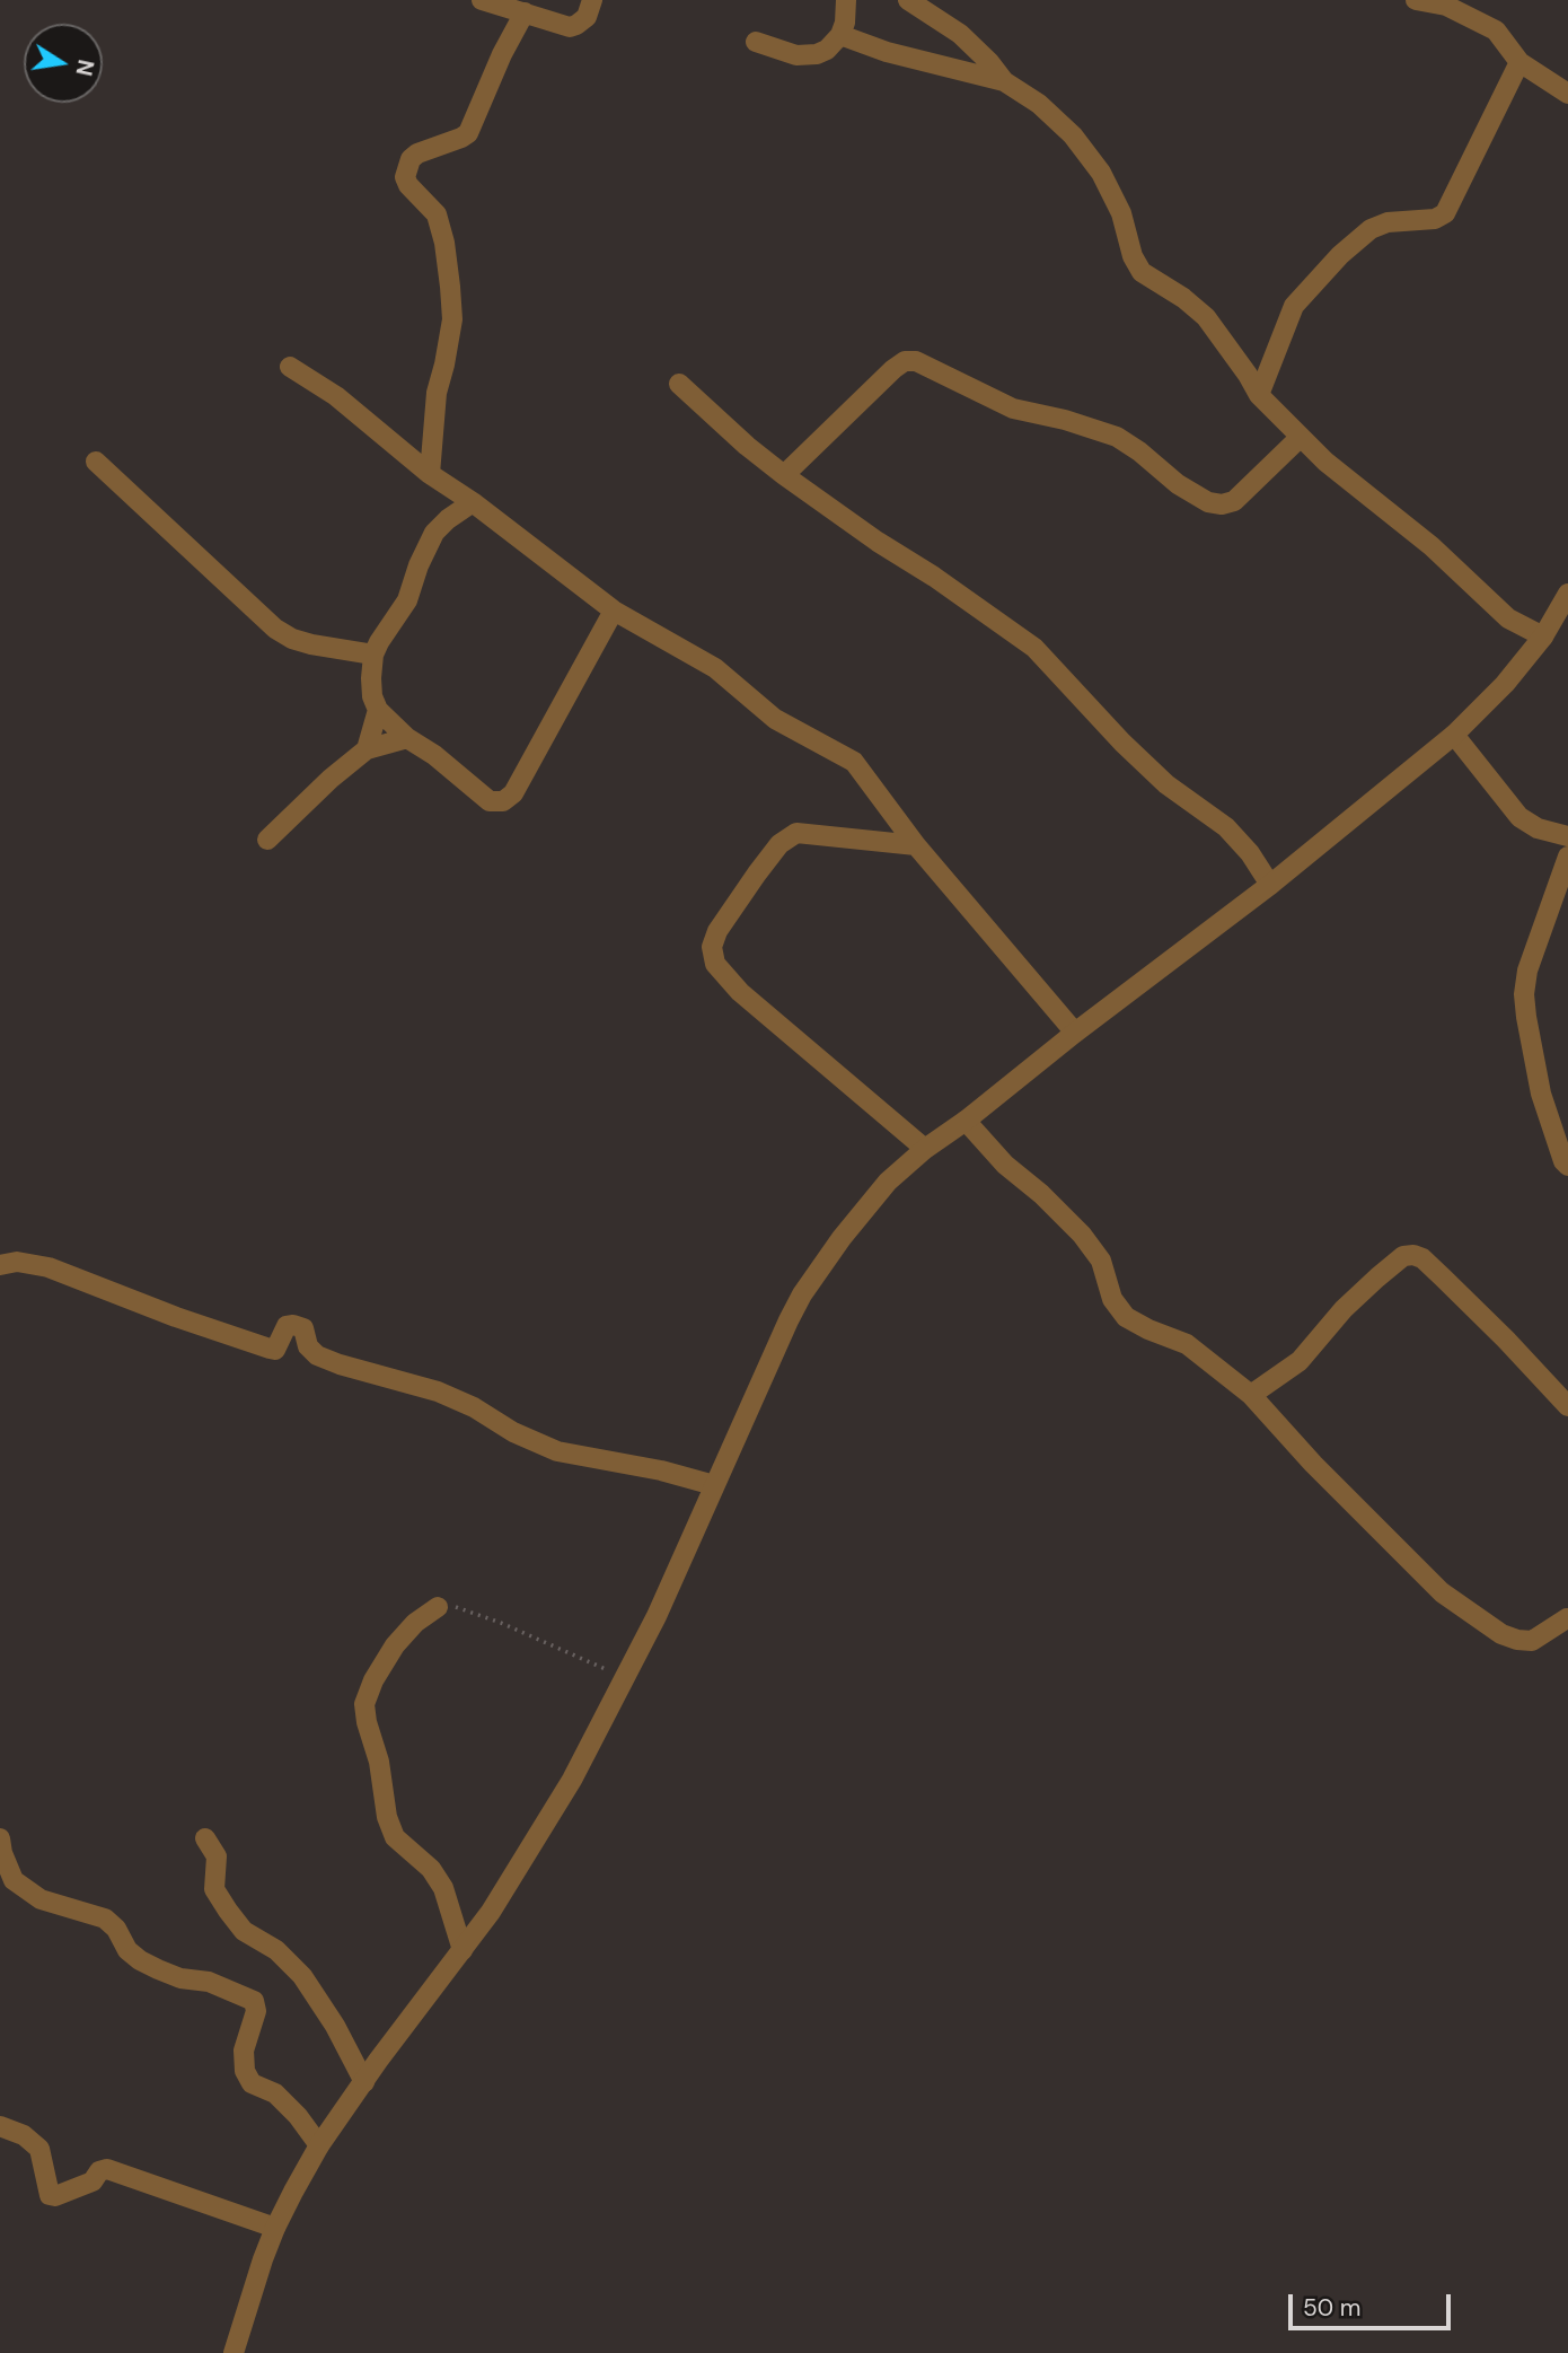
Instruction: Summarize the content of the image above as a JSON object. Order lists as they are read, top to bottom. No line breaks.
{"scale_bar":"50 m","north":"right"}
